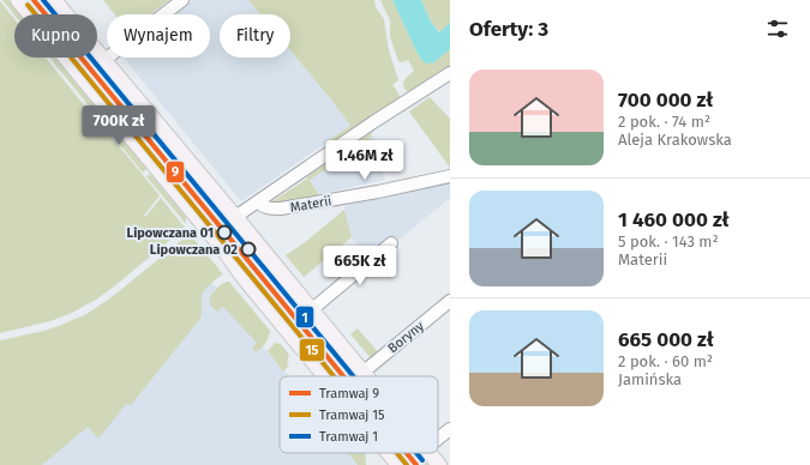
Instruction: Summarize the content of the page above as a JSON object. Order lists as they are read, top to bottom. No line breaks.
{"streets":{"street":["Materii","Boryny"]},"places":["Lipowczana 01","Lipowczana 02"],"lines":["tram line 9","tram line 1","tram line 15"],"legend":["Tramwaj 9","Tramwaj 15","Tramwaj 1"],"page":{"heading":"Oferty: 3","chip":["Kupno","Wynajem","Filtry"],"list":[{"name":"700 000 zł","note":"2 pok. · 74 m² · Aleja Krakowska"},{"name":"1 460 000 zł","note":"5 pok. · 143 m² · Materii"},{"name":"665 000 zł","note":"2 pok. · 60 m² · Jamińska"}],"price":["700K zł","1.46M zł","665K zł"]}}
